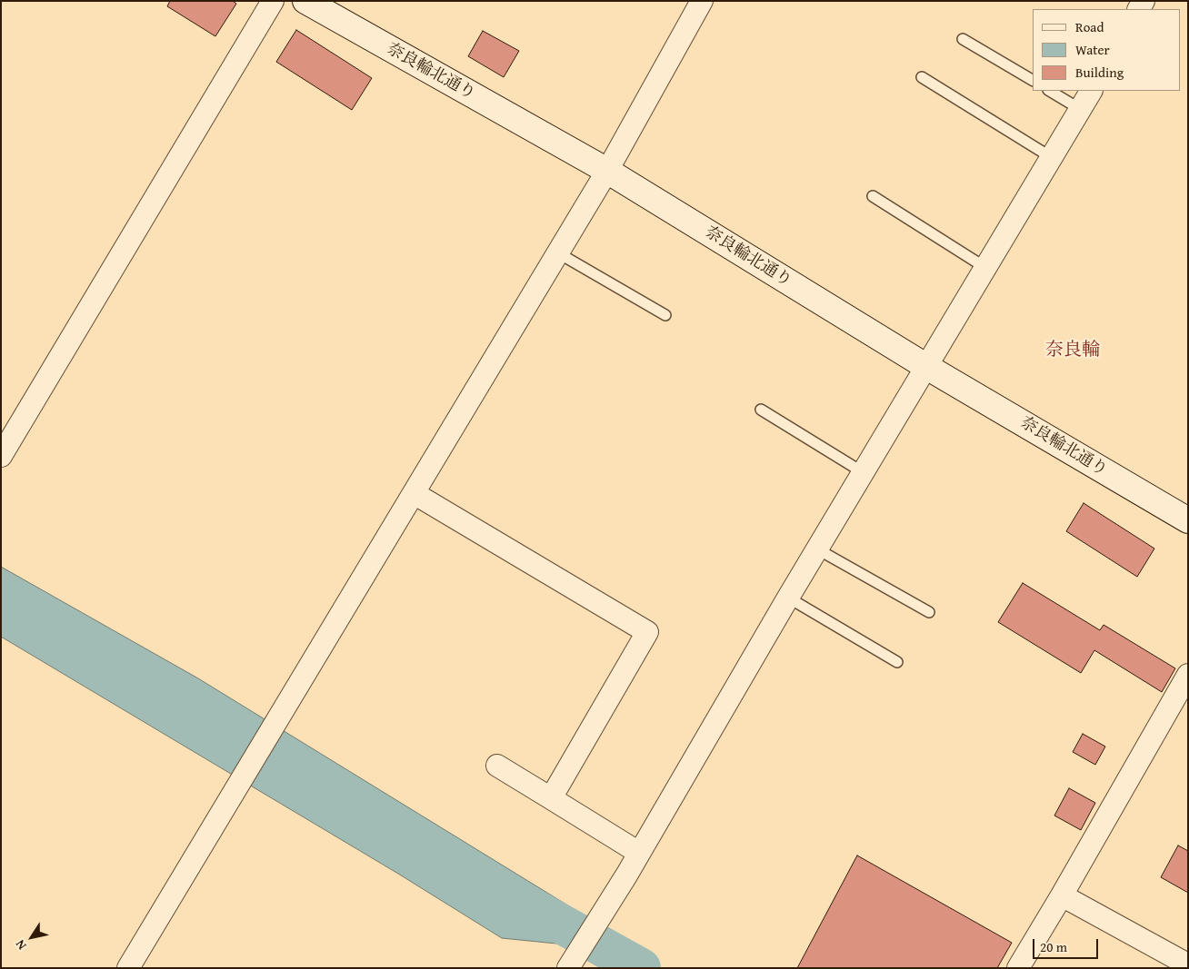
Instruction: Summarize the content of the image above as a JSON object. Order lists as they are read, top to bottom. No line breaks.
{"streets":{"street":["奈良輪北通り"]},"districts":["奈良輪"],"legend":["Road","Water","Building"],"scale_bar":"20 m","north":"bottom left"}
